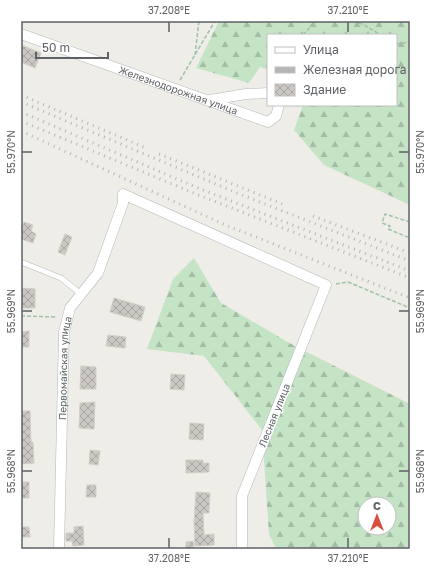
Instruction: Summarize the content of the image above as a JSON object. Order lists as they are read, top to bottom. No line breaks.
{"streets":{"street":["Железнодорожная улица","Первомайская улица","Лесная улица"]},"crossings":[["Первомайская улица","Лесная улица"]],"legend":["Улица","Железная дорога","Здание"],"scale_bar":"50 m","north":"top","coordinates":["37.208°E","37.210°E","55.970°N","55.969°N","55.968°N"]}
